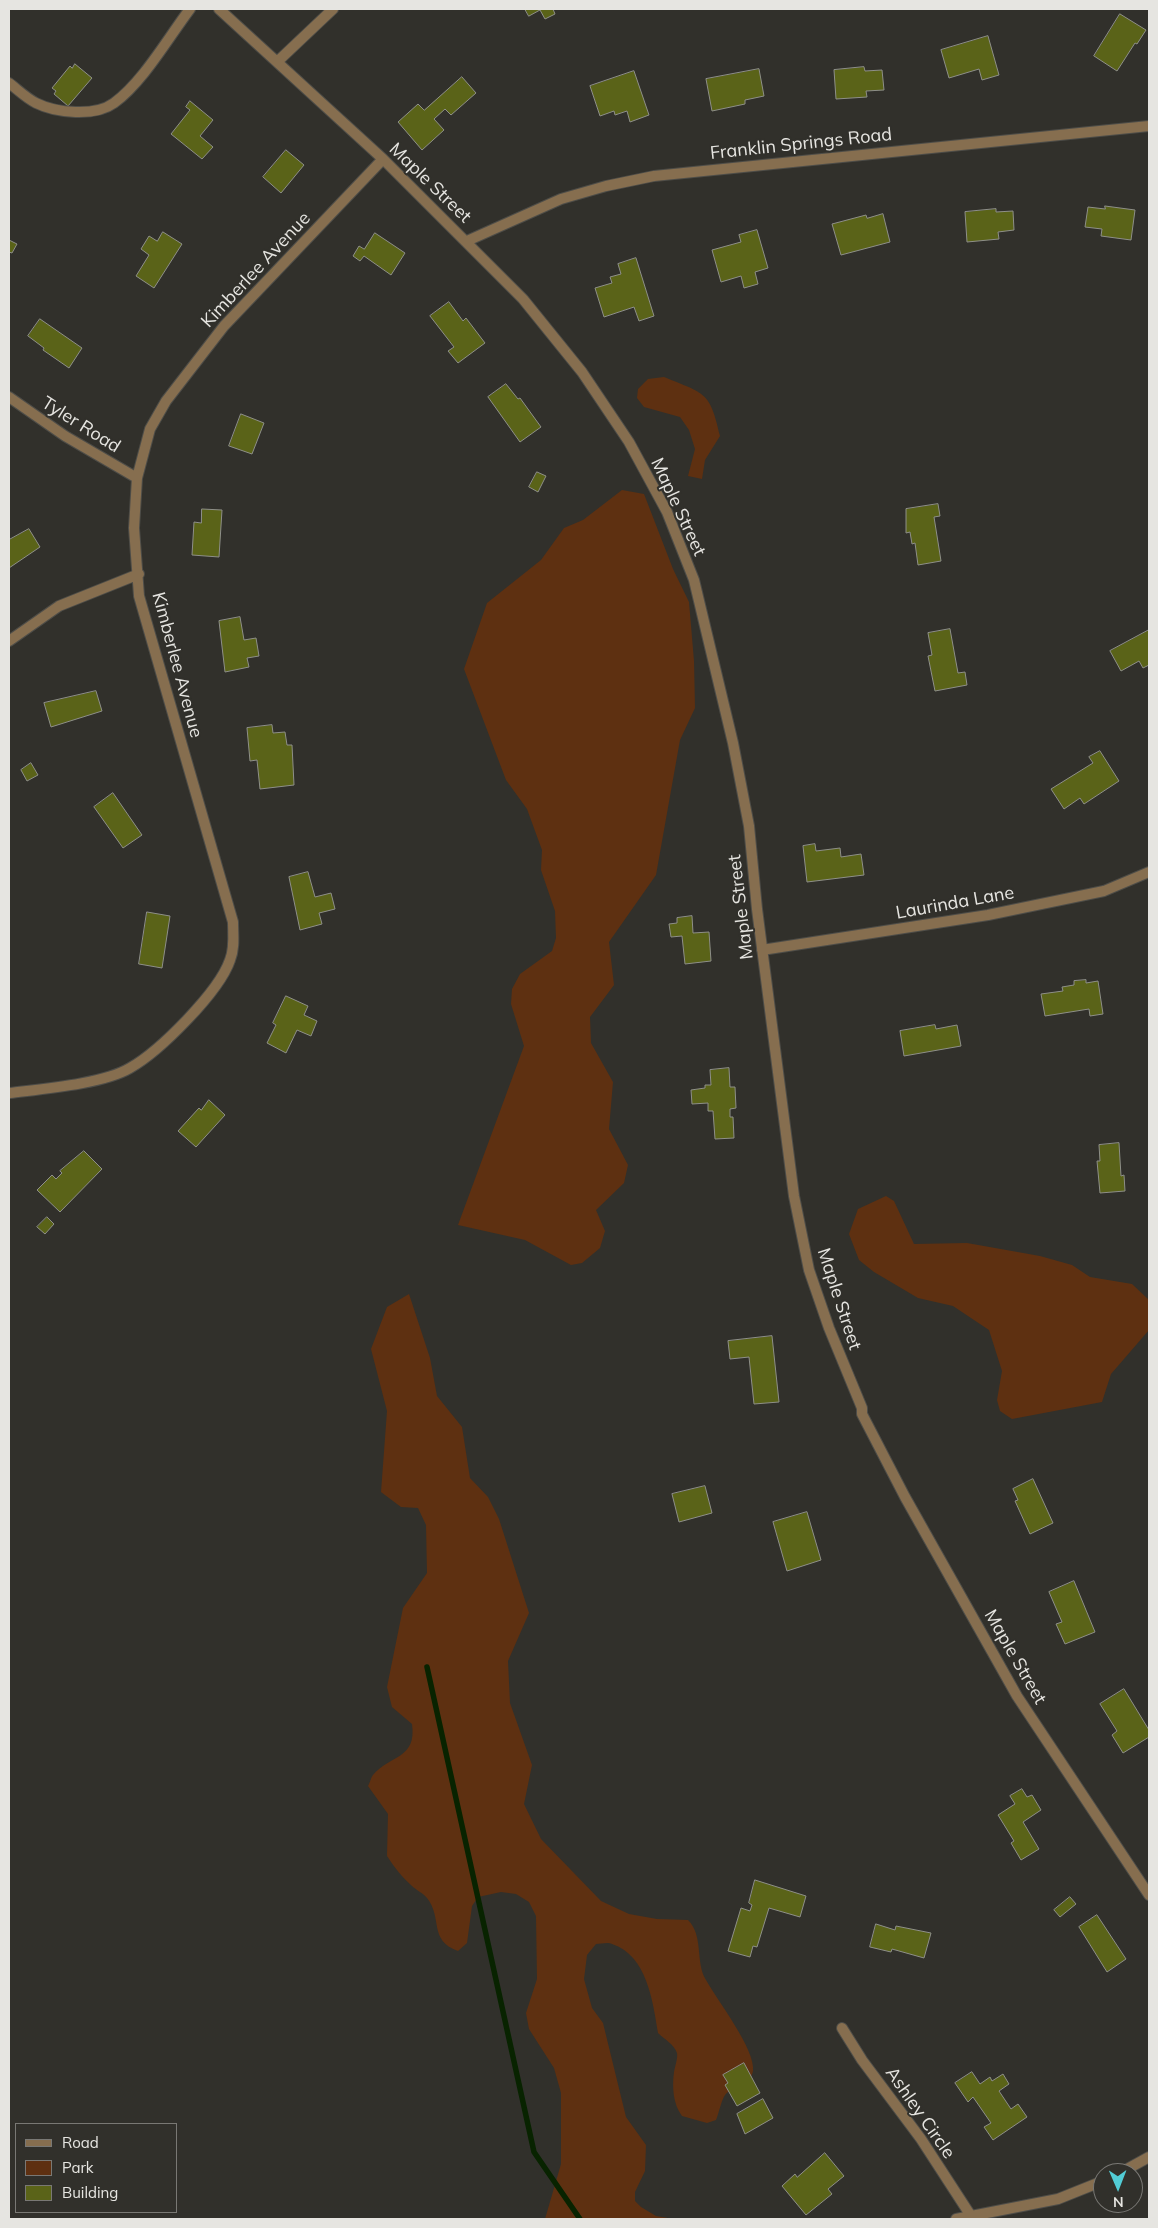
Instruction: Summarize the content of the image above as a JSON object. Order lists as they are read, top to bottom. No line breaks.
{"streets":{"street":["Franklin Springs Road","Maple Street","Kimberlee Avenue","Tyler Road","Laurinda Lane","Ashley Circle"]},"crossings":[["Franklin Springs Road","Maple Street"],["Maple Street","Kimberlee Avenue"],["Maple Street","Laurinda Lane"],["Kimberlee Avenue","Tyler Road"]],"legend":["Road","Park","Building"],"north":"bottom"}
